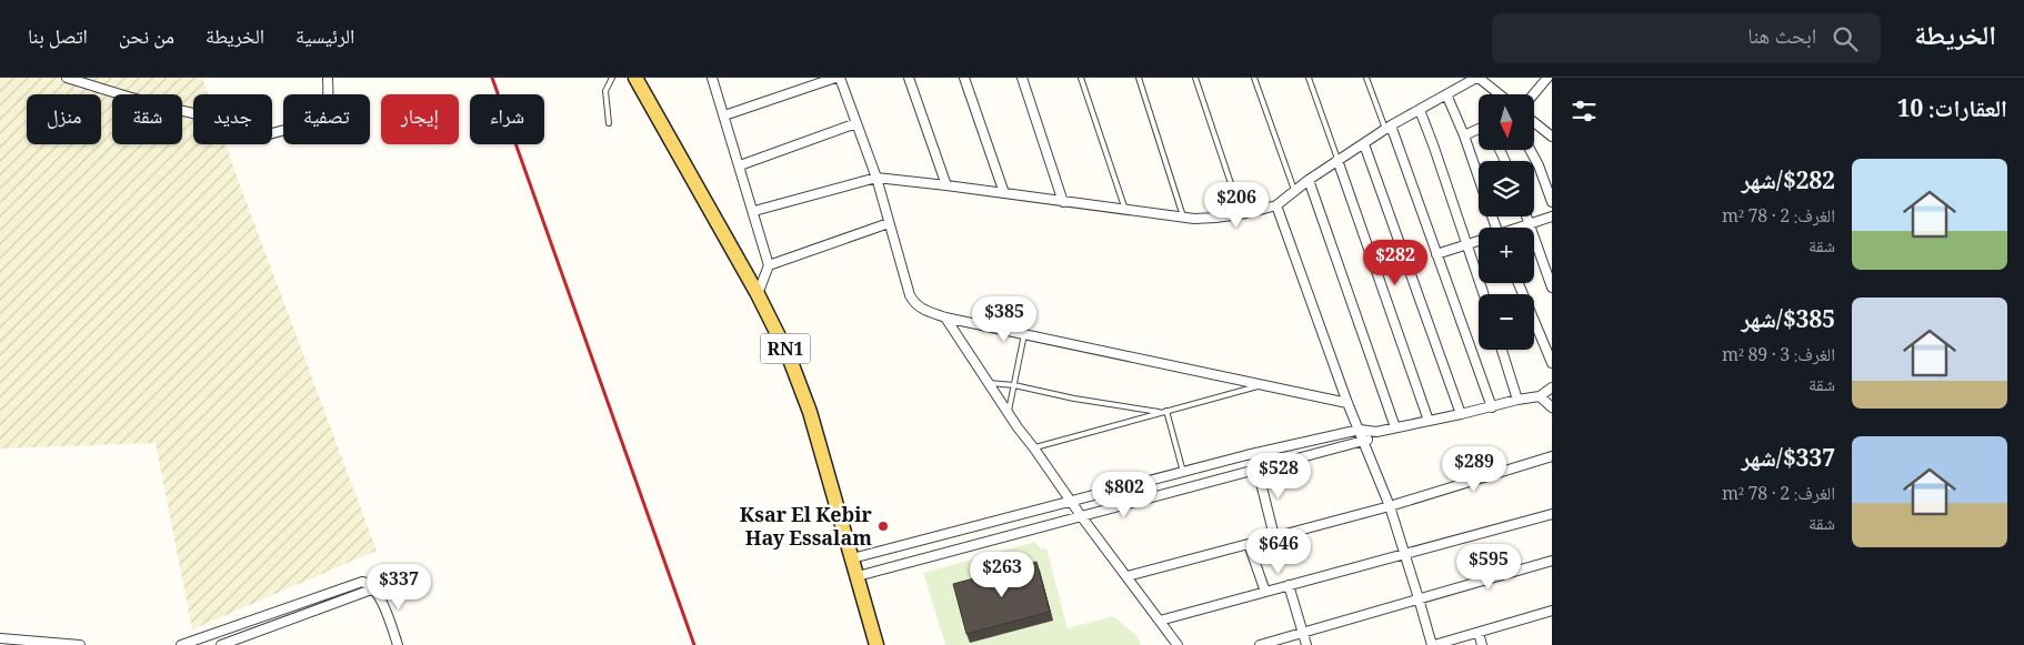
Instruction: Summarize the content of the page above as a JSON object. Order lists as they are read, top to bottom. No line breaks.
{"streets":{"main road":["RN1"]},"places":["Ksar El Kebir Hay Essalam"],"north":"bottom","page":{"header":"الخريطة","search":"ابحث هنا","nav":["الرئيسية","الخريطة","من نحن","اتصل بنا"],"heading":"العقارات: 10","map_buttons":["+","−"],"chip":["شراء","إيجار","تصفية","جديد","شقة","منزل"],"list":[{"name":"$282/شهر","note":"الغرف: 2 · 78 m² · شقة"},{"name":"$385/شهر","note":"الغرف: 3 · 89 m² · شقة"},{"name":"$337/شهر","note":"الغرف: 2 · 78 m² · شقة"}],"price":["$206","$282","$385","$289","$528","$802","$646","$595","$263","$337"]}}
